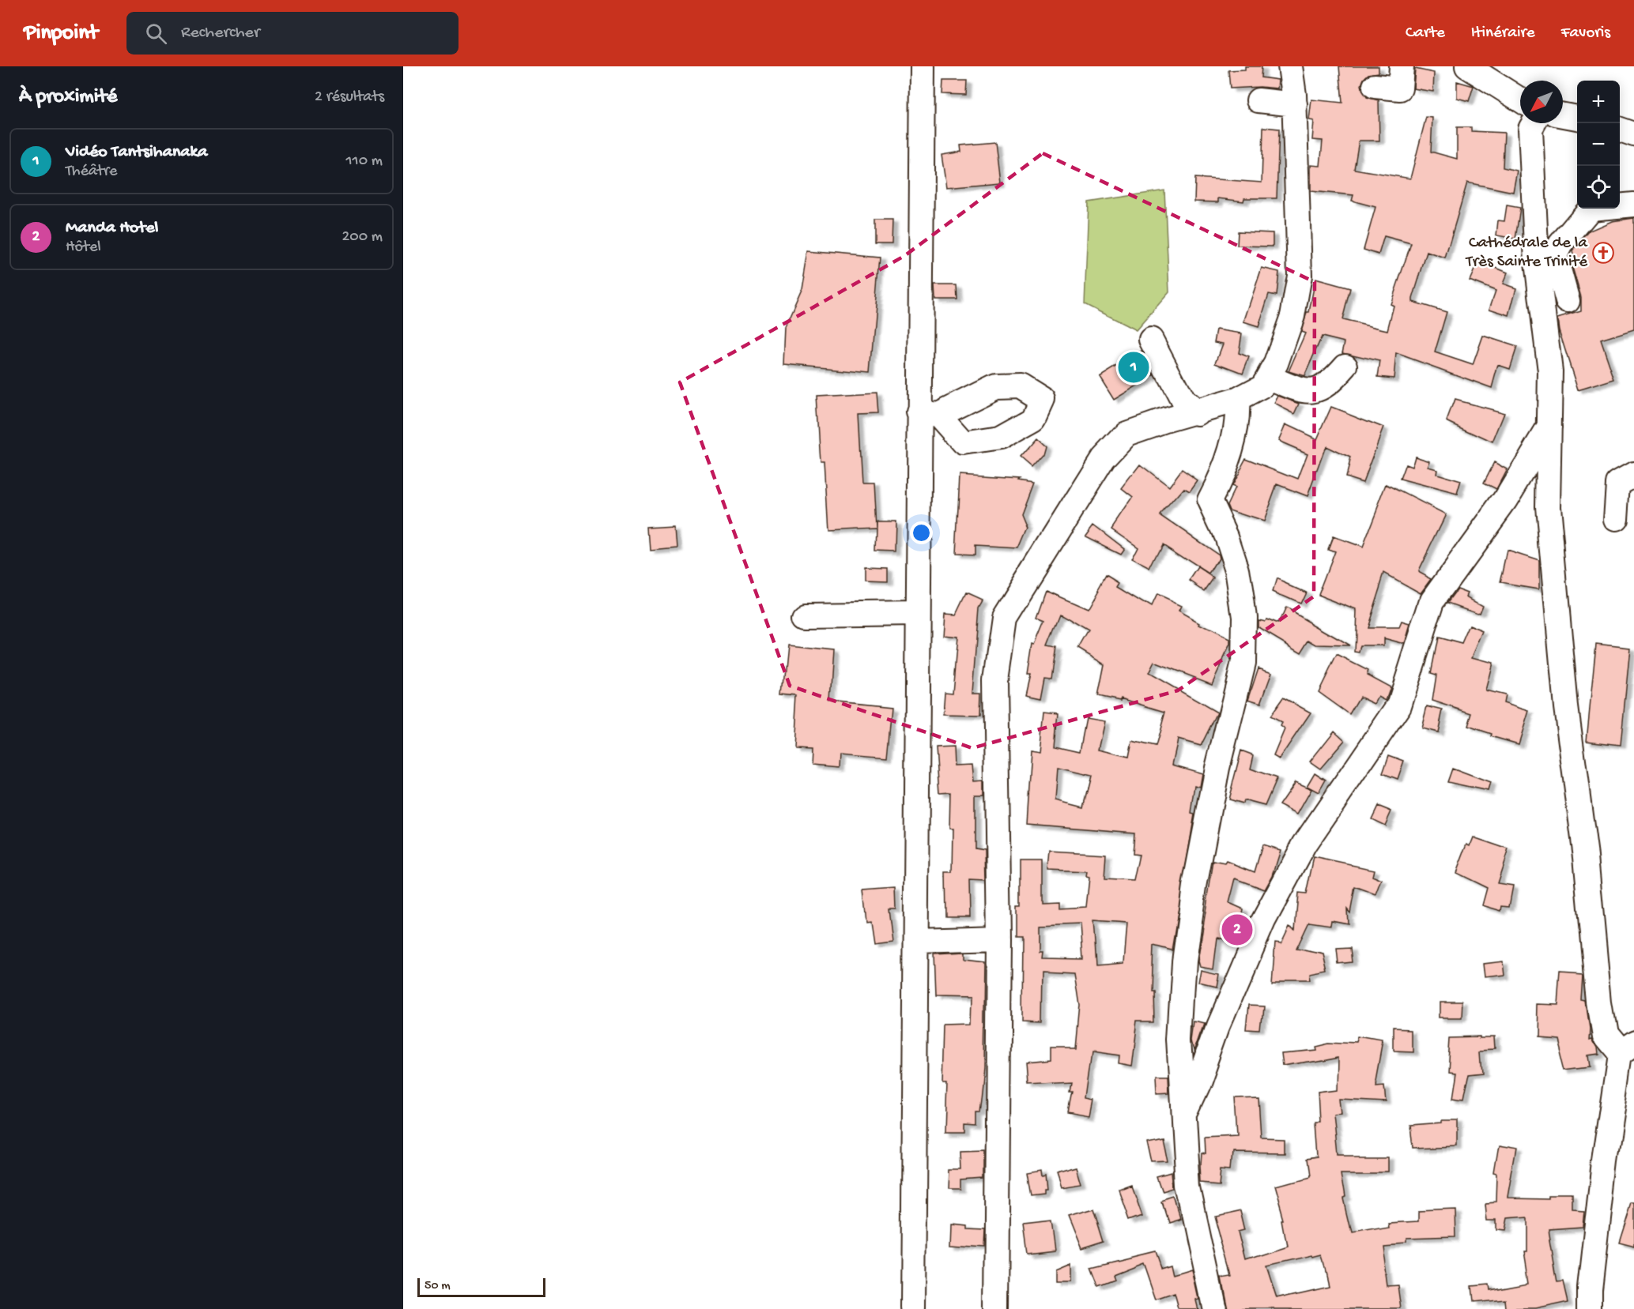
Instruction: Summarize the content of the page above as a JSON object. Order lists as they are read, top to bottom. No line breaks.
{"places":{"church":["Cathédrale de la Très Sainte Trinité"]},"scale_bar":"50 m","north":"bottom left","page":{"header":"Pinpoint","search":"Rechercher","nav":["Carte","Itinéraire","Favoris"],"heading":["À proximité","2 résultats"],"map_buttons":["+","−"],"list":[{"mark":"1","name":"Vidéo Tantsihanaka","note":"Théâtre","value":"110 m"},{"mark":"2","name":"Manda Hotel","note":"Hôtel","value":"200 m"}],"pins":["1","2"],"scale":"50 m"}}
